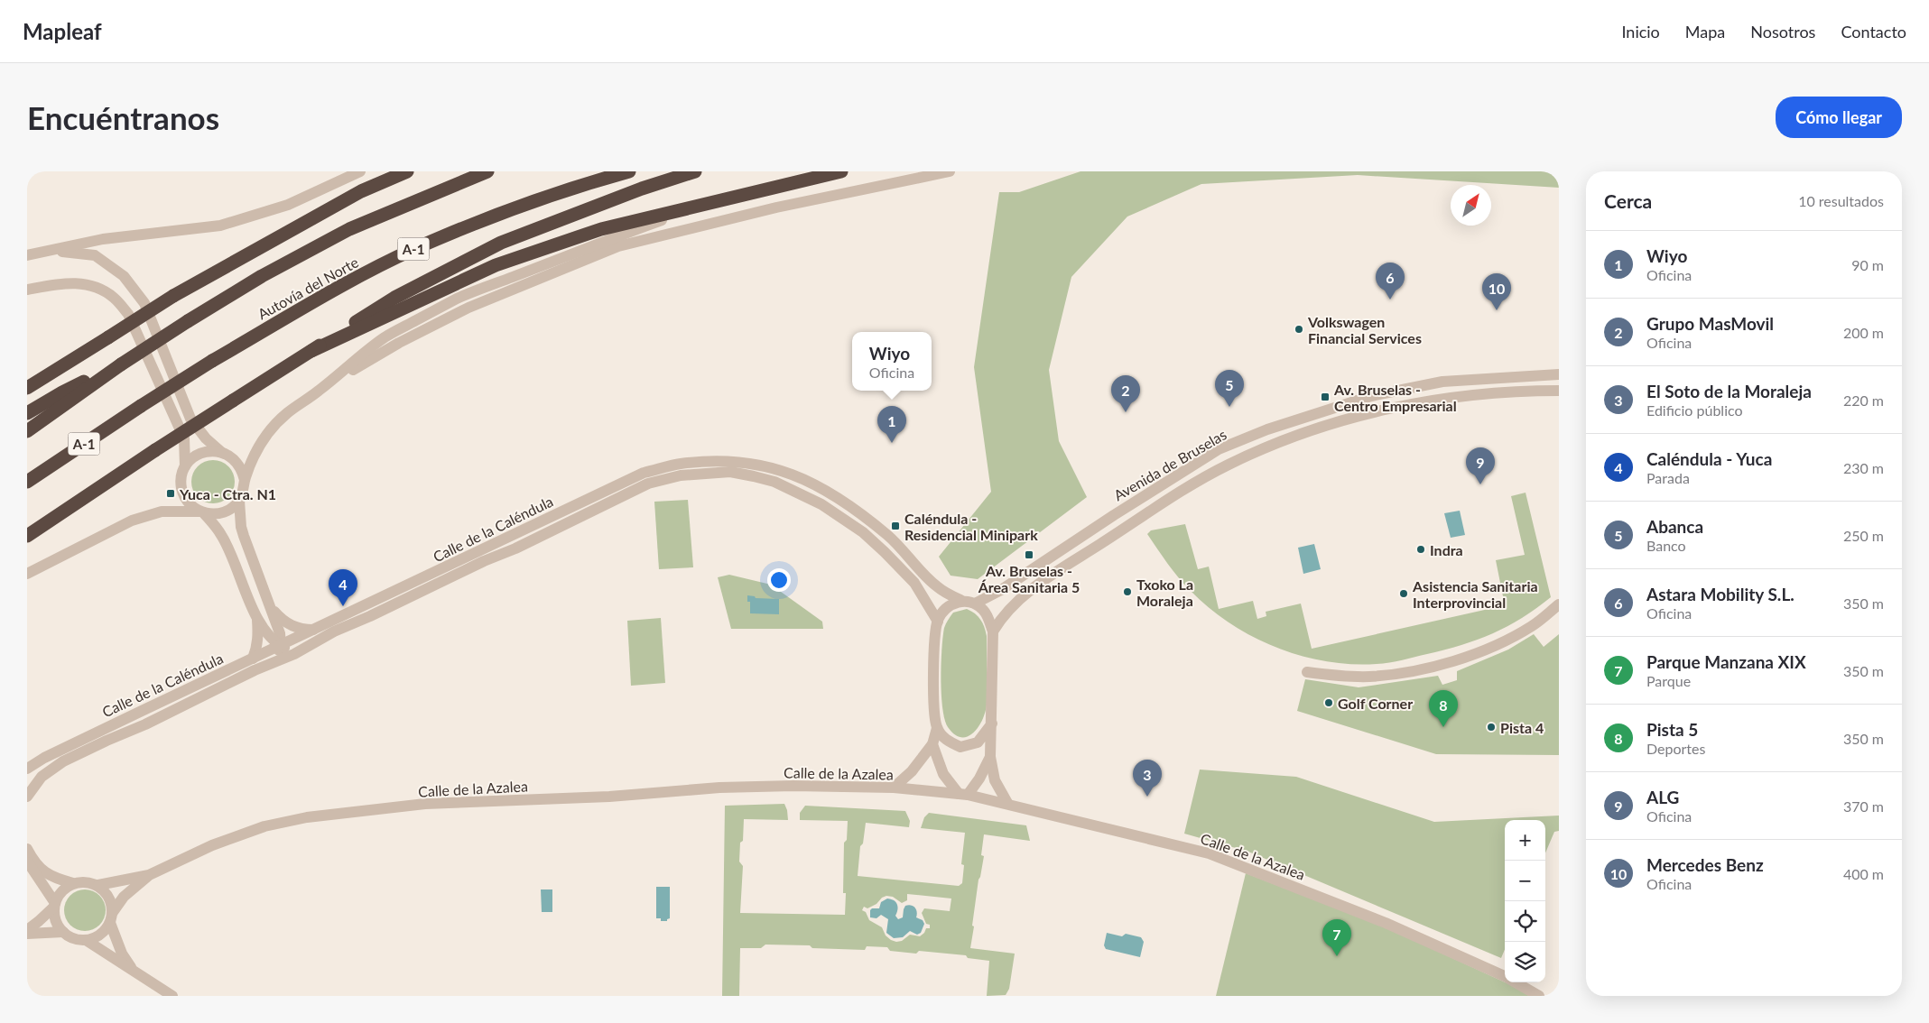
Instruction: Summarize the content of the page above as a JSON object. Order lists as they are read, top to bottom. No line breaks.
{"streets":{"highway":["A-1","Autovía del Norte"],"street":["Avenida de Bruselas","Calle de la Caléndula","Calle de la Azalea"]},"crossings":[["Avenida de Bruselas","Calle de la Caléndula"]],"places":{"other":["Volkswagen Financial Services","Indra","Txoko La Moraleja","Asistencia Sanitaria Interprovincial","Golf Corner","Pista 4"],"transit":["Av. Bruselas - Centro Empresarial","Yuca - Ctra. N1","Caléndula - Residencial Minipark","Av. Bruselas - Área Sanitaria 5"]},"north":"top right","page":{"header":"Mapleaf","nav":["Inicio","Mapa","Nosotros","Contacto"],"buttons":"Cómo llegar","title":"Encuéntranos","heading":["Cerca","10 resultados"],"list":[{"mark":"1","name":"Wiyo","note":"Oficina","value":"90 m"},{"mark":"2","name":"Grupo MasMovil","note":"Oficina","value":"200 m"},{"mark":"3","name":"El Soto de la Moraleja","note":"Edificio público","value":"220 m"},{"mark":"4","name":"Caléndula - Yuca","note":"Parada","value":"230 m"},{"mark":"5","name":"Abanca","note":"Banco","value":"250 m"},{"mark":"6","name":"Astara Mobility S.L.","note":"Oficina","value":"350 m"},{"mark":"7","name":"Parque Manzana XIX","note":"Parque","value":"350 m"},{"mark":"8","name":"Pista 5","note":"Deportes","value":"350 m"},{"mark":"9","name":"ALG","note":"Oficina","value":"370 m"},{"mark":"10","name":"Mercedes Benz","note":"Oficina","value":"400 m"}],"pins":["6","10","5","2","1","9","4","8","3","7"],"popup":["Wiyo","Oficina"],"map_buttons":["+","−"]}}
